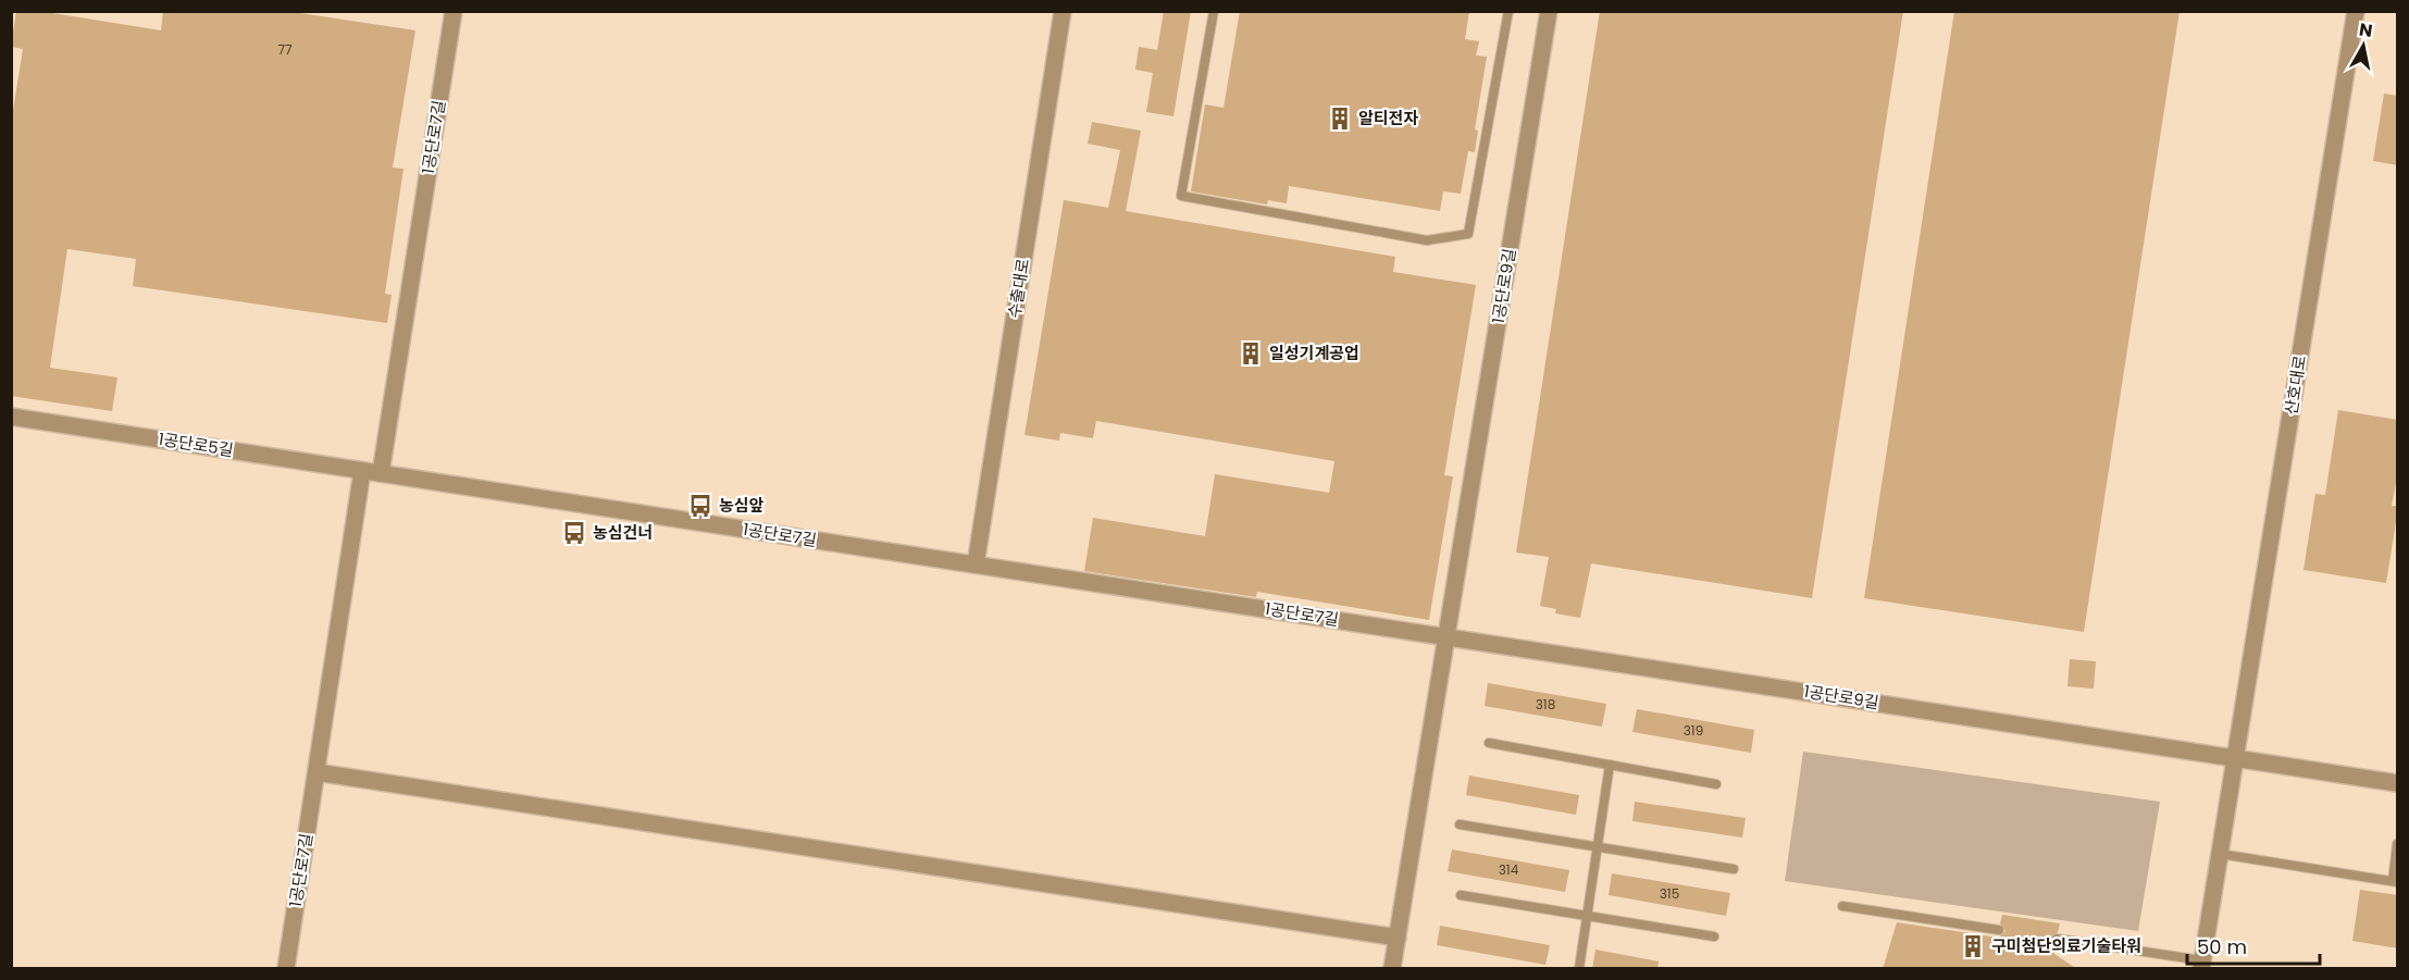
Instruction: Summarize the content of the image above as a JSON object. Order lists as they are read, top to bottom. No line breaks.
{"streets":{"street":["1공단로7길","1공단로9길","수출대로","산호대로","1공단로5길"]},"crossings":[["1공단로7길","1공단로9길"],["1공단로7길","수출대로"],["1공단로7길","1공단로5길"],["1공단로9길","산호대로"]],"places":{"building":["알티전자","일성기계공업","구미첨단의료기술타워"],"bus stop":["농심앞","농심건너"]},"house_numbers":["77","318","319","314","315"],"scale_bar":"50 m","north":"top"}
